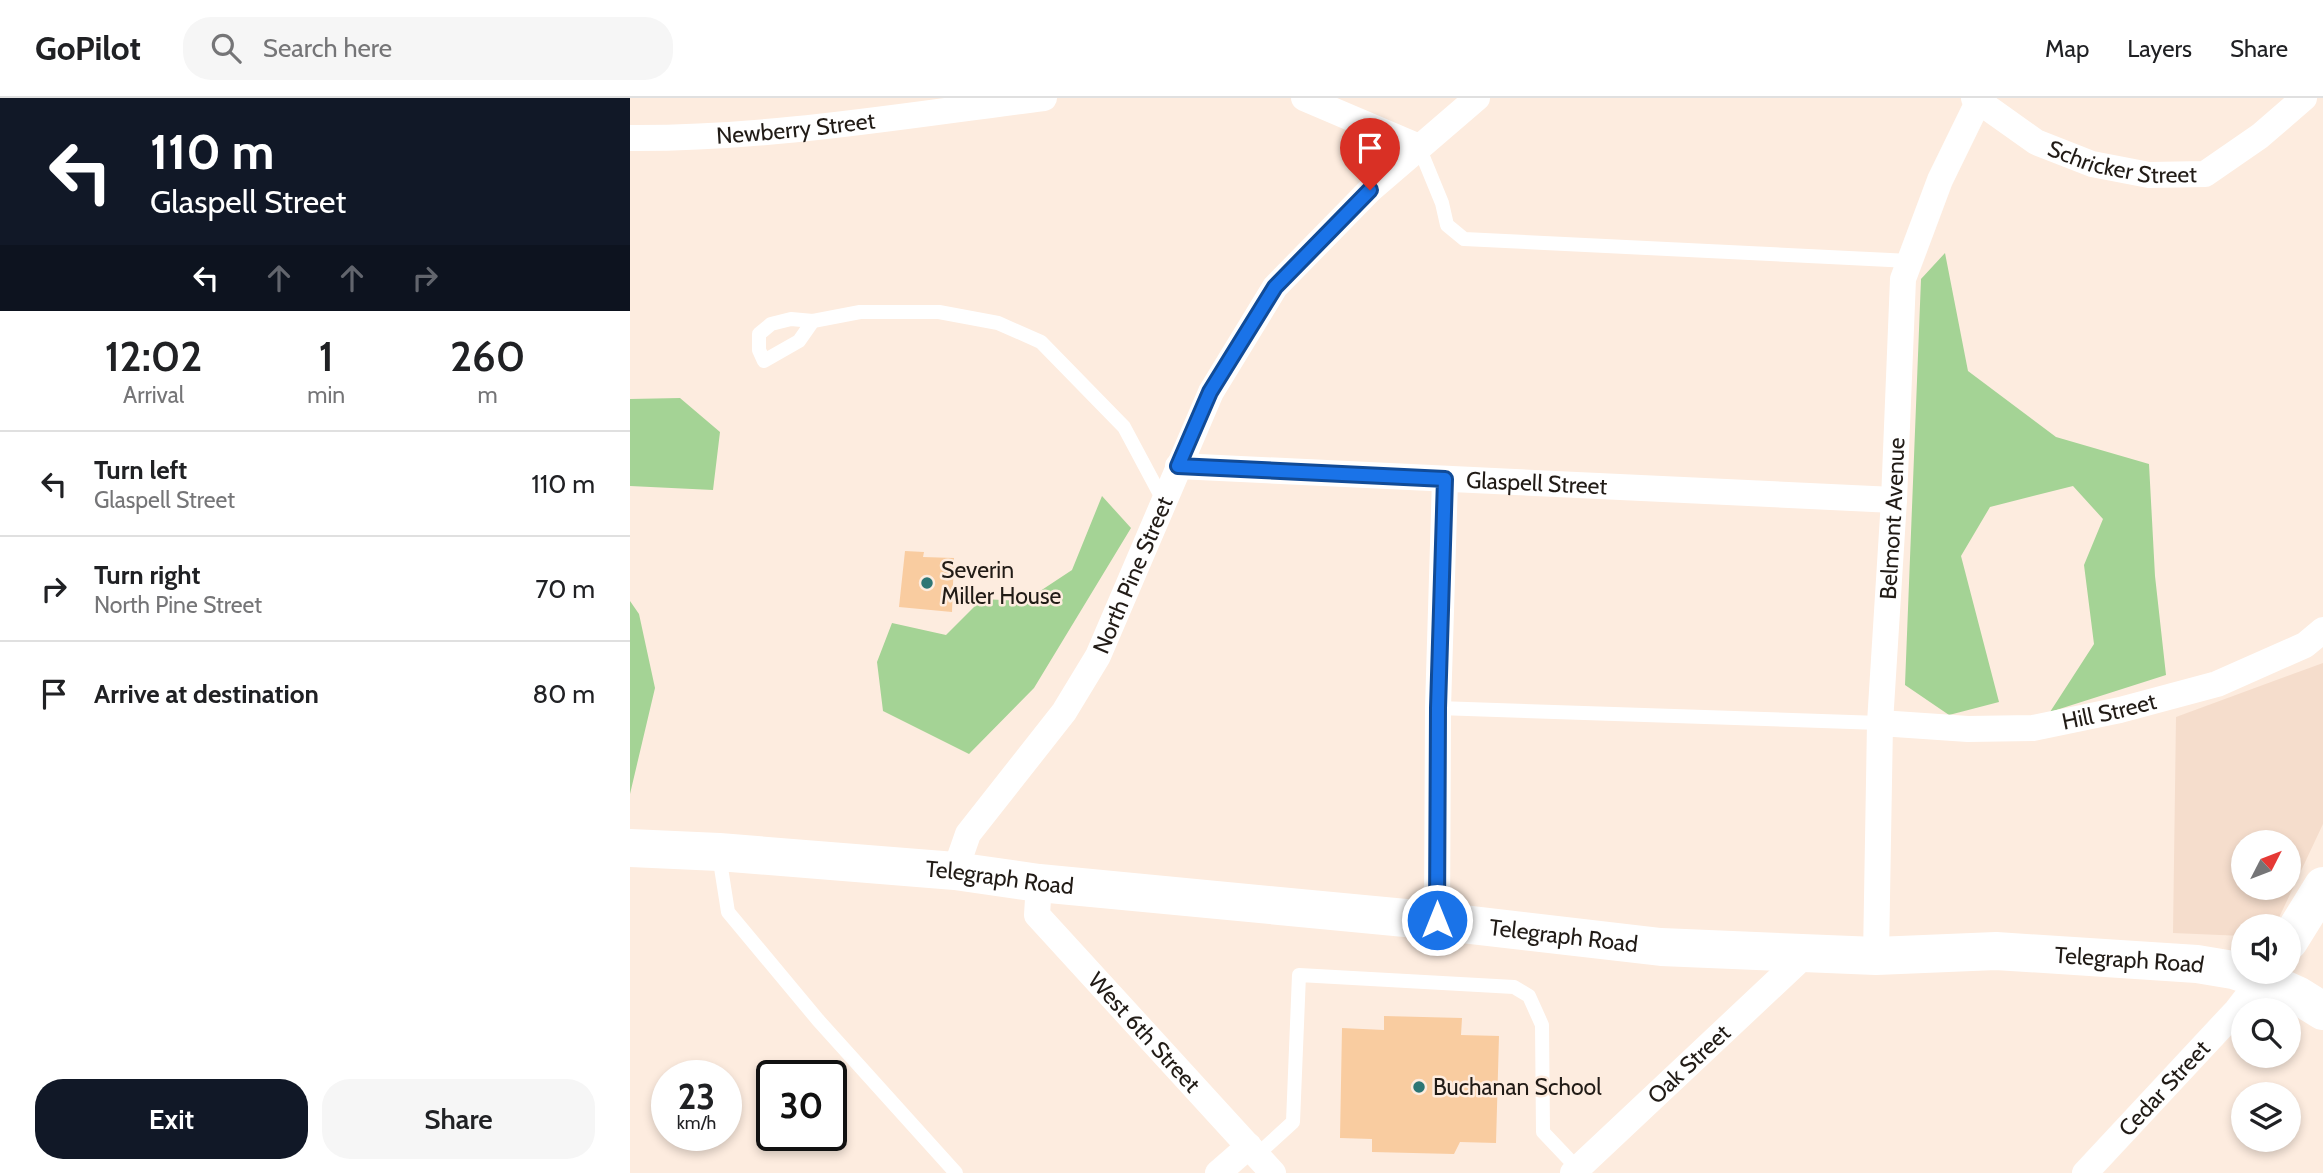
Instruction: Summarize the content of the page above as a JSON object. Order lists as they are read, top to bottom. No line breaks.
{"streets":{"street":["Newberry Street","Schricker Street","Glaspell Street","Belmont Avenue","North Pine Street","Hill Street","Telegraph Road","West 6th Street","Oak Street","Cedar Street"]},"crossings":[["Schricker Street","Belmont Avenue"],["Glaspell Street","Belmont Avenue"],["Glaspell Street","North Pine Street"],["Belmont Avenue","Hill Street"],["Belmont Avenue","Telegraph Road"],["North Pine Street","Telegraph Road"],["Telegraph Road","West 6th Street"],["Telegraph Road","Oak Street"]],"places":["Severin Miller House","Buchanan School"],"north":"top right","page":{"header":"GoPilot","search":"Search here","nav":["Map","Layers","Share"],"turn":["110 m","Glaspell Street"],"eta":["12:02","Arrival","1","min","260","m"],"list":[{"name":"Turn left","note":"Glaspell Street","value":"110 m"},{"name":"Turn right","note":"North Pine Street","value":"70 m"},{"name":"Arrive at destination","value":"80 m"}],"speed":"23 km/h","limit":"30","buttons":["Exit","Share"]}}
